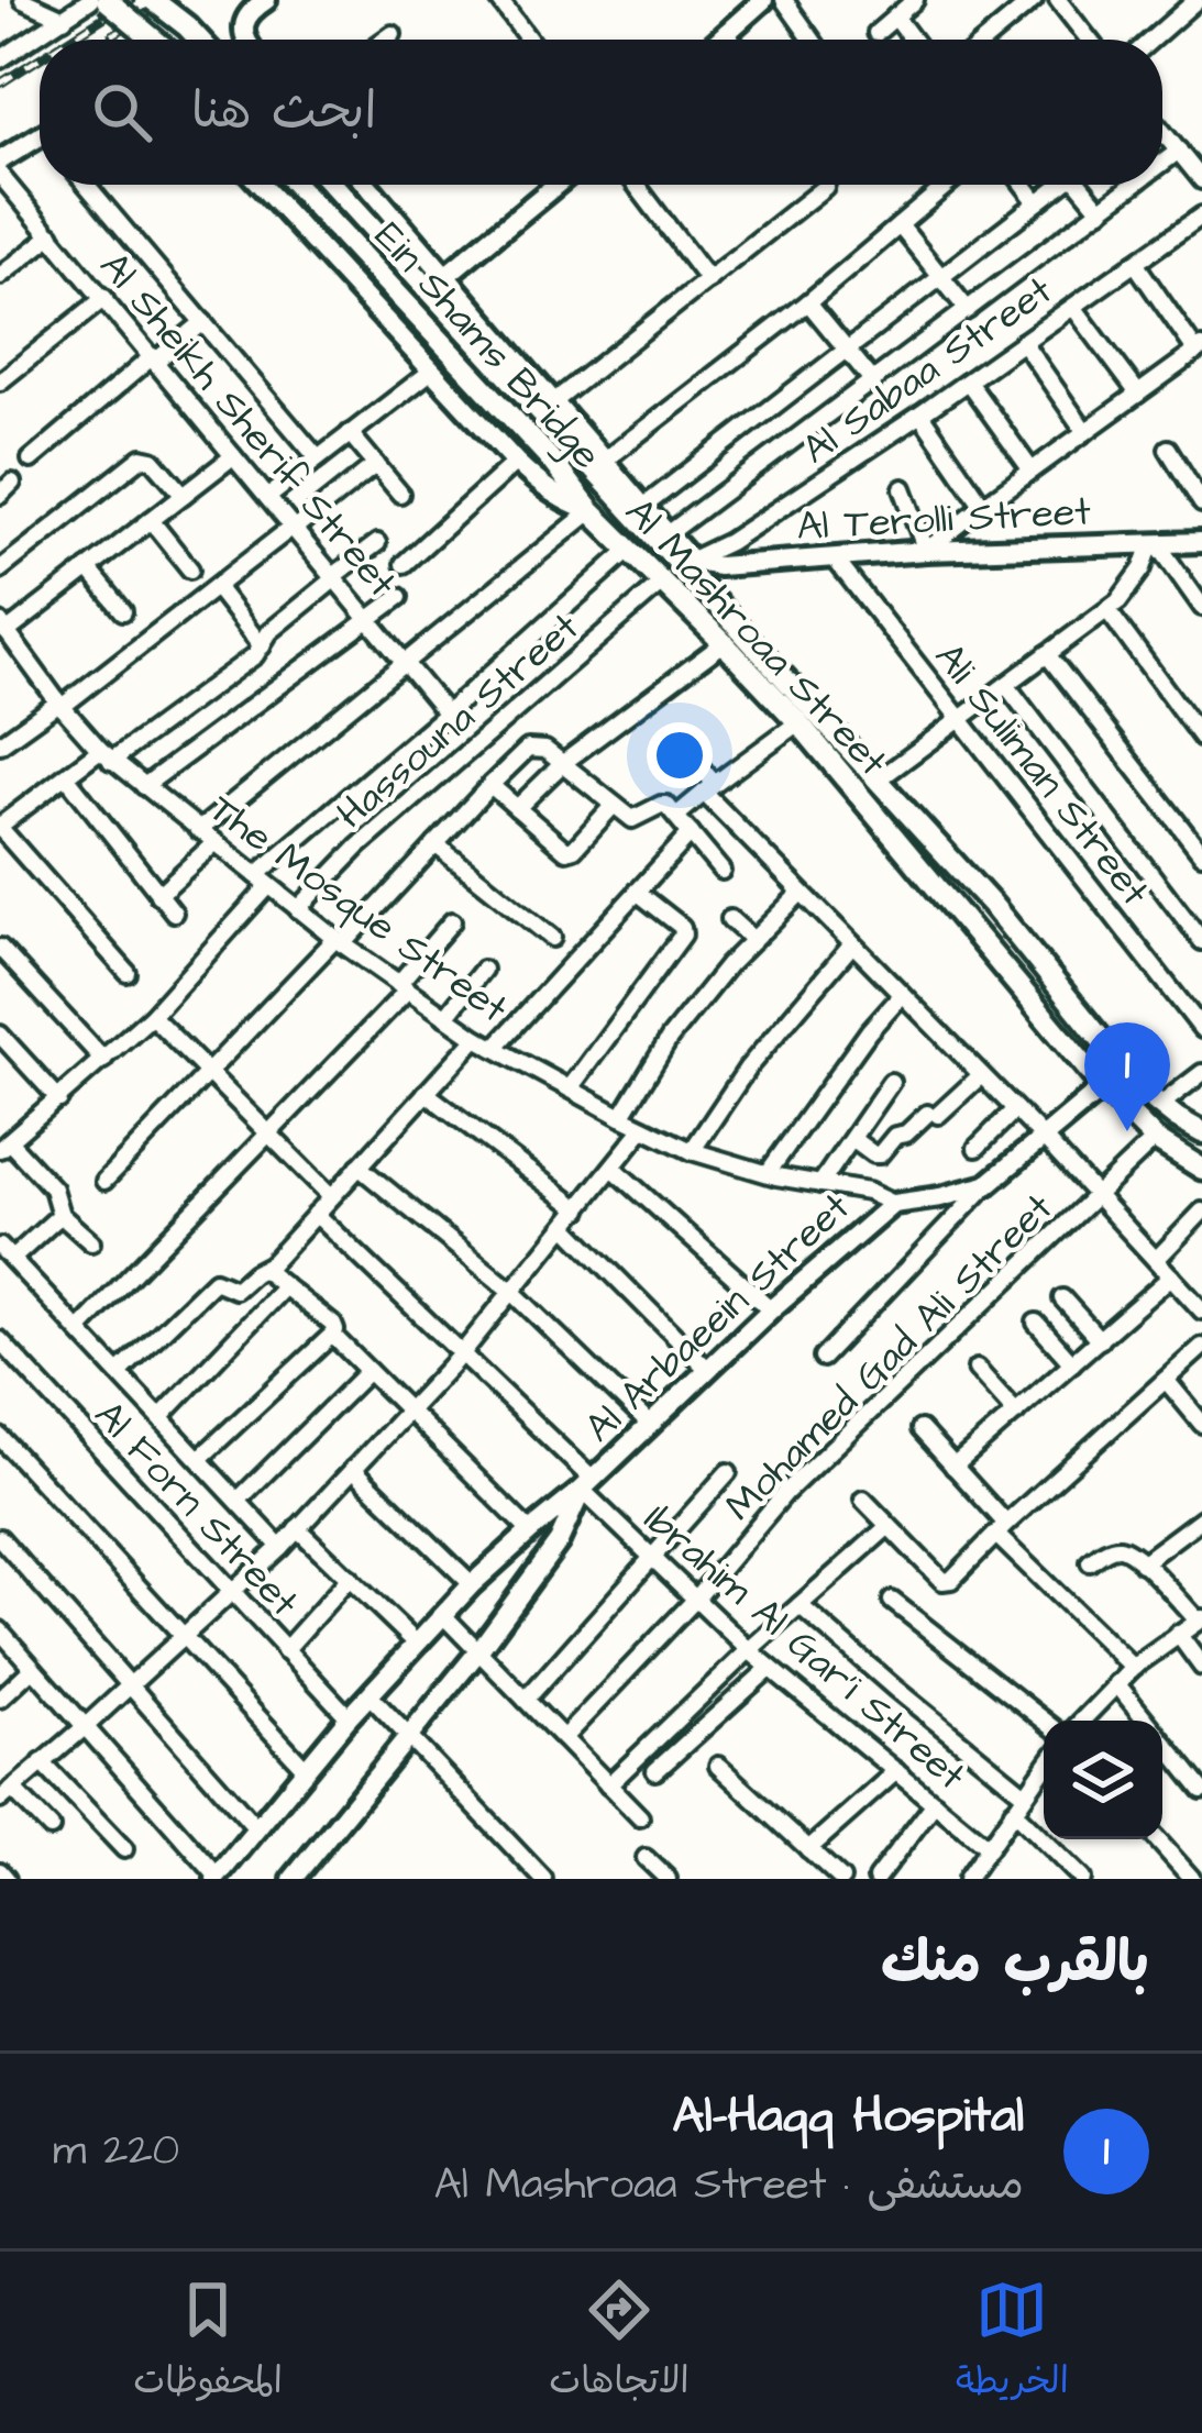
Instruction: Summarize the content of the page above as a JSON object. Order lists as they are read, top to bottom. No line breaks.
{"streets":{"main road":["Ein Shams Bridge","Al Mashroaa Street"],"street":["Al Sabaa Street","Al Sheikh Sherif Street","Al Terolli Street","Hassouna Street","Ali Suliman Street","The Mosque Street","Al Arbaeein Street","Mohamed Gad Ali Street","Al Forn Street","Ibrahim Al Gar'i Street"]},"crossings":[["Ein Shams Bridge","Al Sabaa Street"],["Ein Shams Bridge","Al Terolli Street"],["Ein Shams Bridge","Al Mashroaa Street"],["Al Sabaa Street","Al Terolli Street"],["Al Sabaa Street","Al Mashroaa Street"],["Al Terolli Street","Al Mashroaa Street"],["Al Terolli Street","Ali Suliman Street"],["Al Mashroaa Street","Hassouna Street"],["Al Mashroaa Street","Al Arbaeein Street"],["Al Mashroaa Street","Mohamed Gad Ali Street"],["Hassouna Street","The Mosque Street"],["The Mosque Street","Al Arbaeein Street"],["Al Arbaeein Street","Al Forn Street"],["Al Arbaeein Street","Ibrahim Al Gar'i Street"],["Mohamed Gad Ali Street","Ibrahim Al Gar'i Street"]],"page":{"search":"ابحث هنا","pins":"1","heading":"بالقرب منك","list":[{"mark":"1","name":"Al-Haqq Hospital","note":"مستشفى · Al Mashroaa Street","value":"220 m"}],"nav":["الخريطة","الاتجاهات","المحفوظات"]}}
